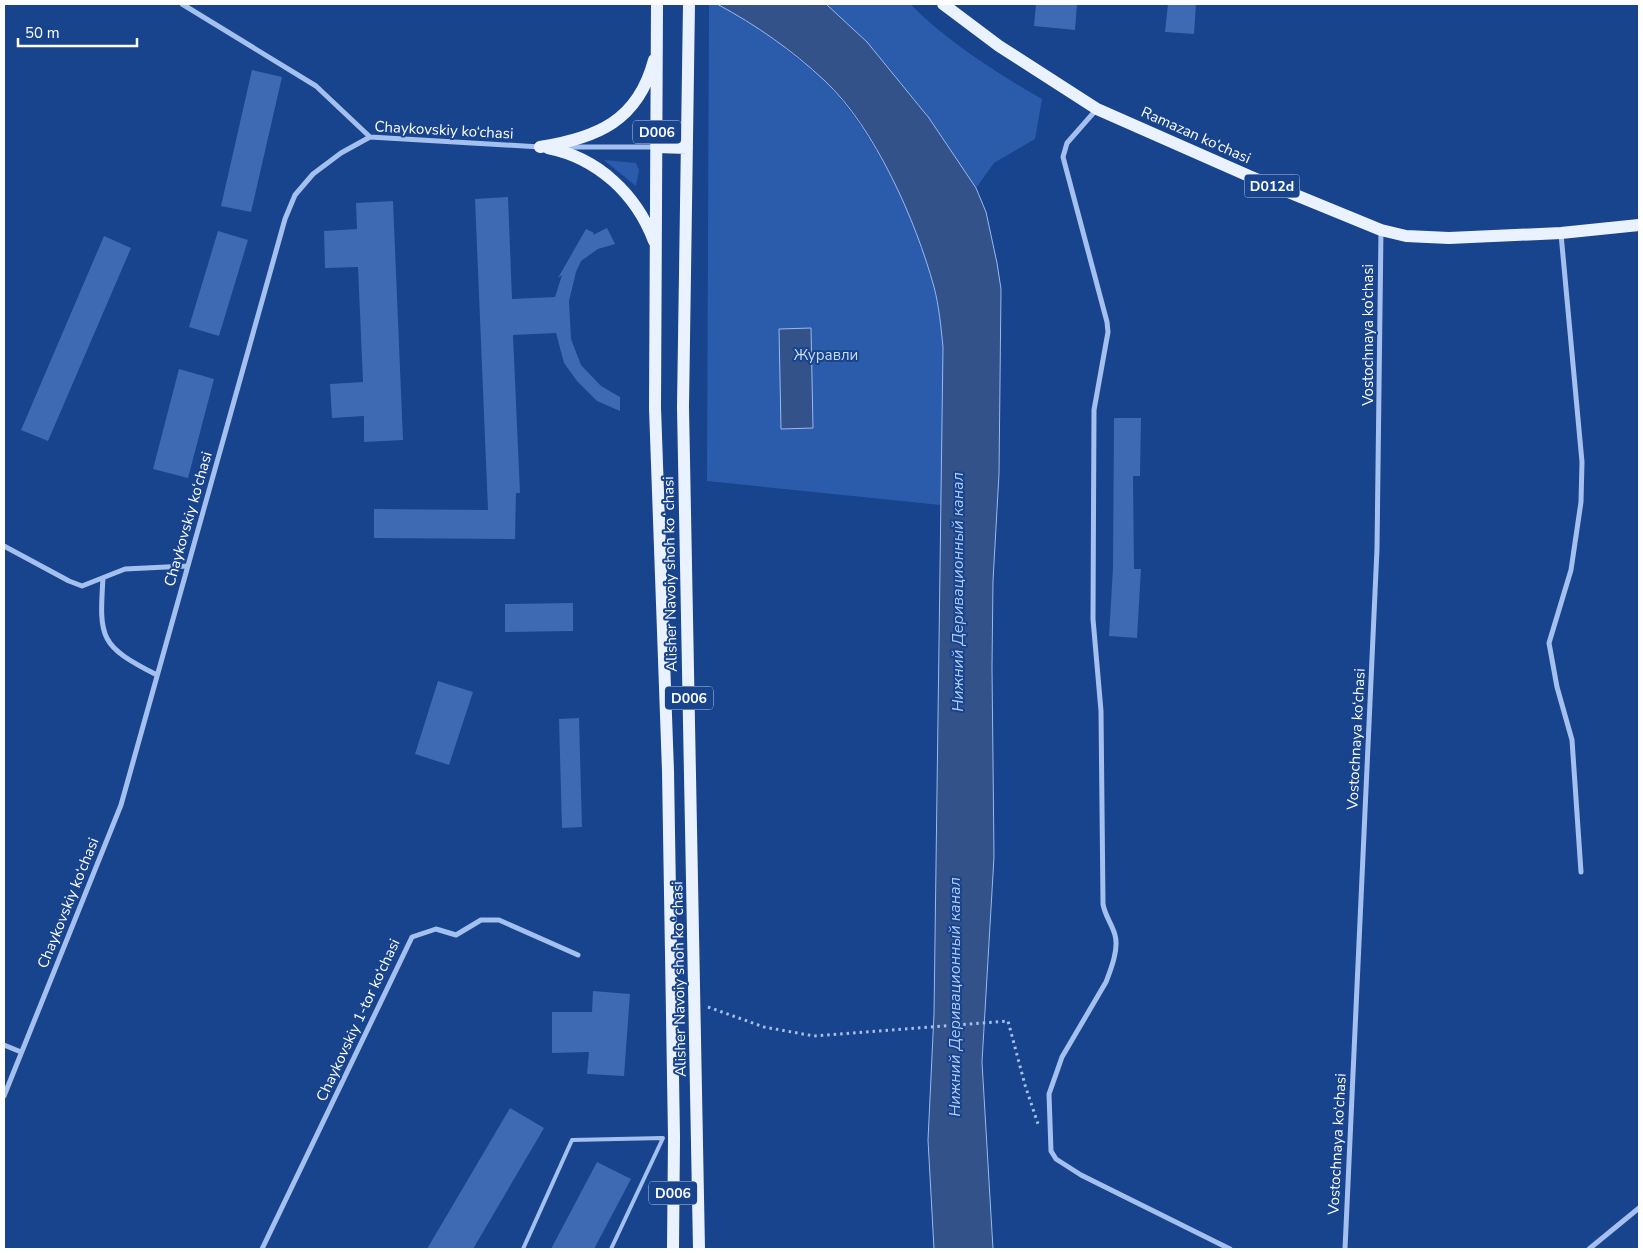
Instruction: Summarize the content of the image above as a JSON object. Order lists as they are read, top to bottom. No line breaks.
{"streets":{"main road":["D006","Ramazan ko‘chasi","D012d","Alisher Navoiy shoh koʻchasi"],"street":["Chaykovskiy ko‘chasi","Vostochnaya ko‘chasi","Chaykovskiy 1-tor ko‘chasi"]},"crossings":[["Chaykovskiy ko‘chasi","Alisher Navoiy shoh koʻchasi"],["Ramazan ko‘chasi","Vostochnaya ko‘chasi"]],"water":["Нижний Деривационный канал"],"parks":["Журавли"],"scale_bar":"50 m"}
